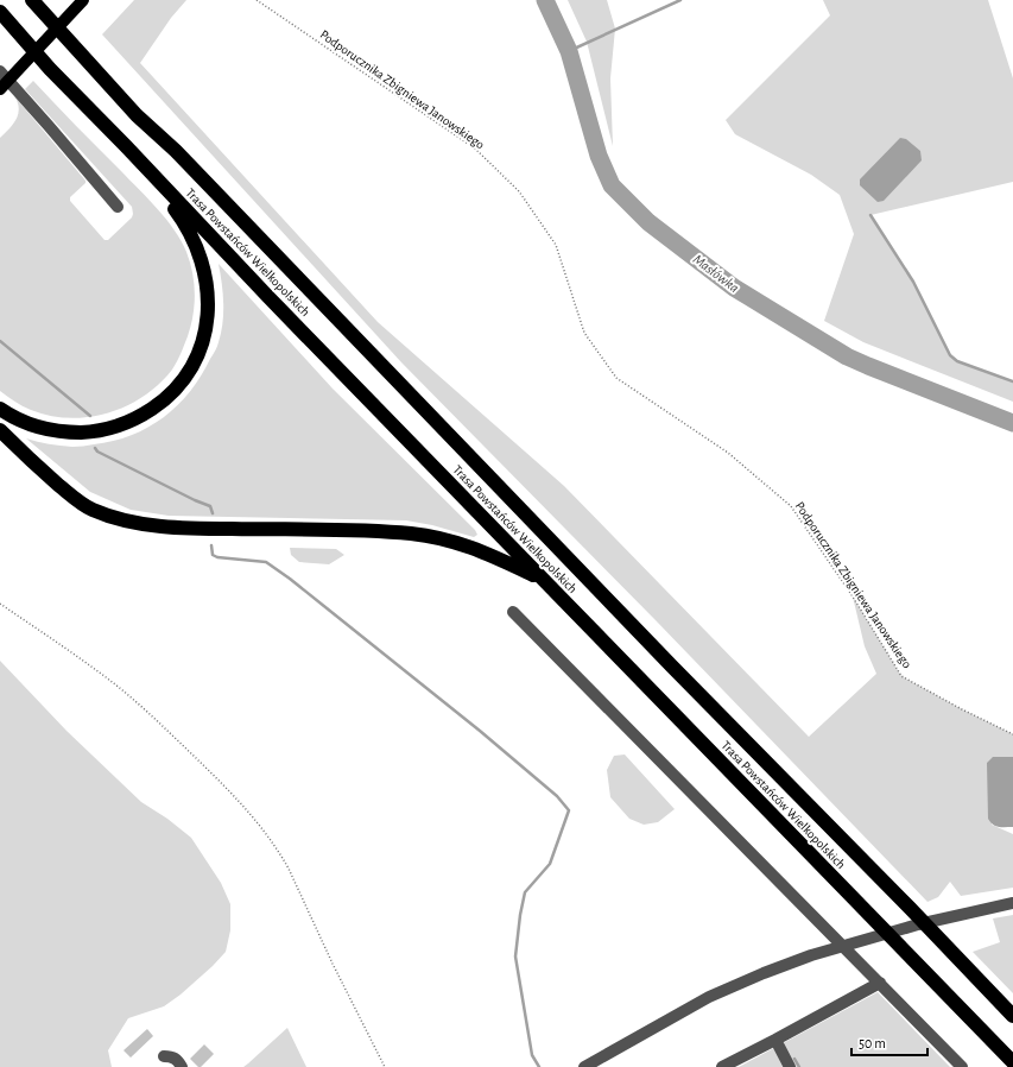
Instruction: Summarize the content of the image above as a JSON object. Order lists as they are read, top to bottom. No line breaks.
{"streets":{"highway":["Trasa Powstańców Wielkopolskich"],"path":["Podporucznika Zbigniewa Janowskiego"]},"water":["Masłówka"],"scale_bar":"50 m"}
